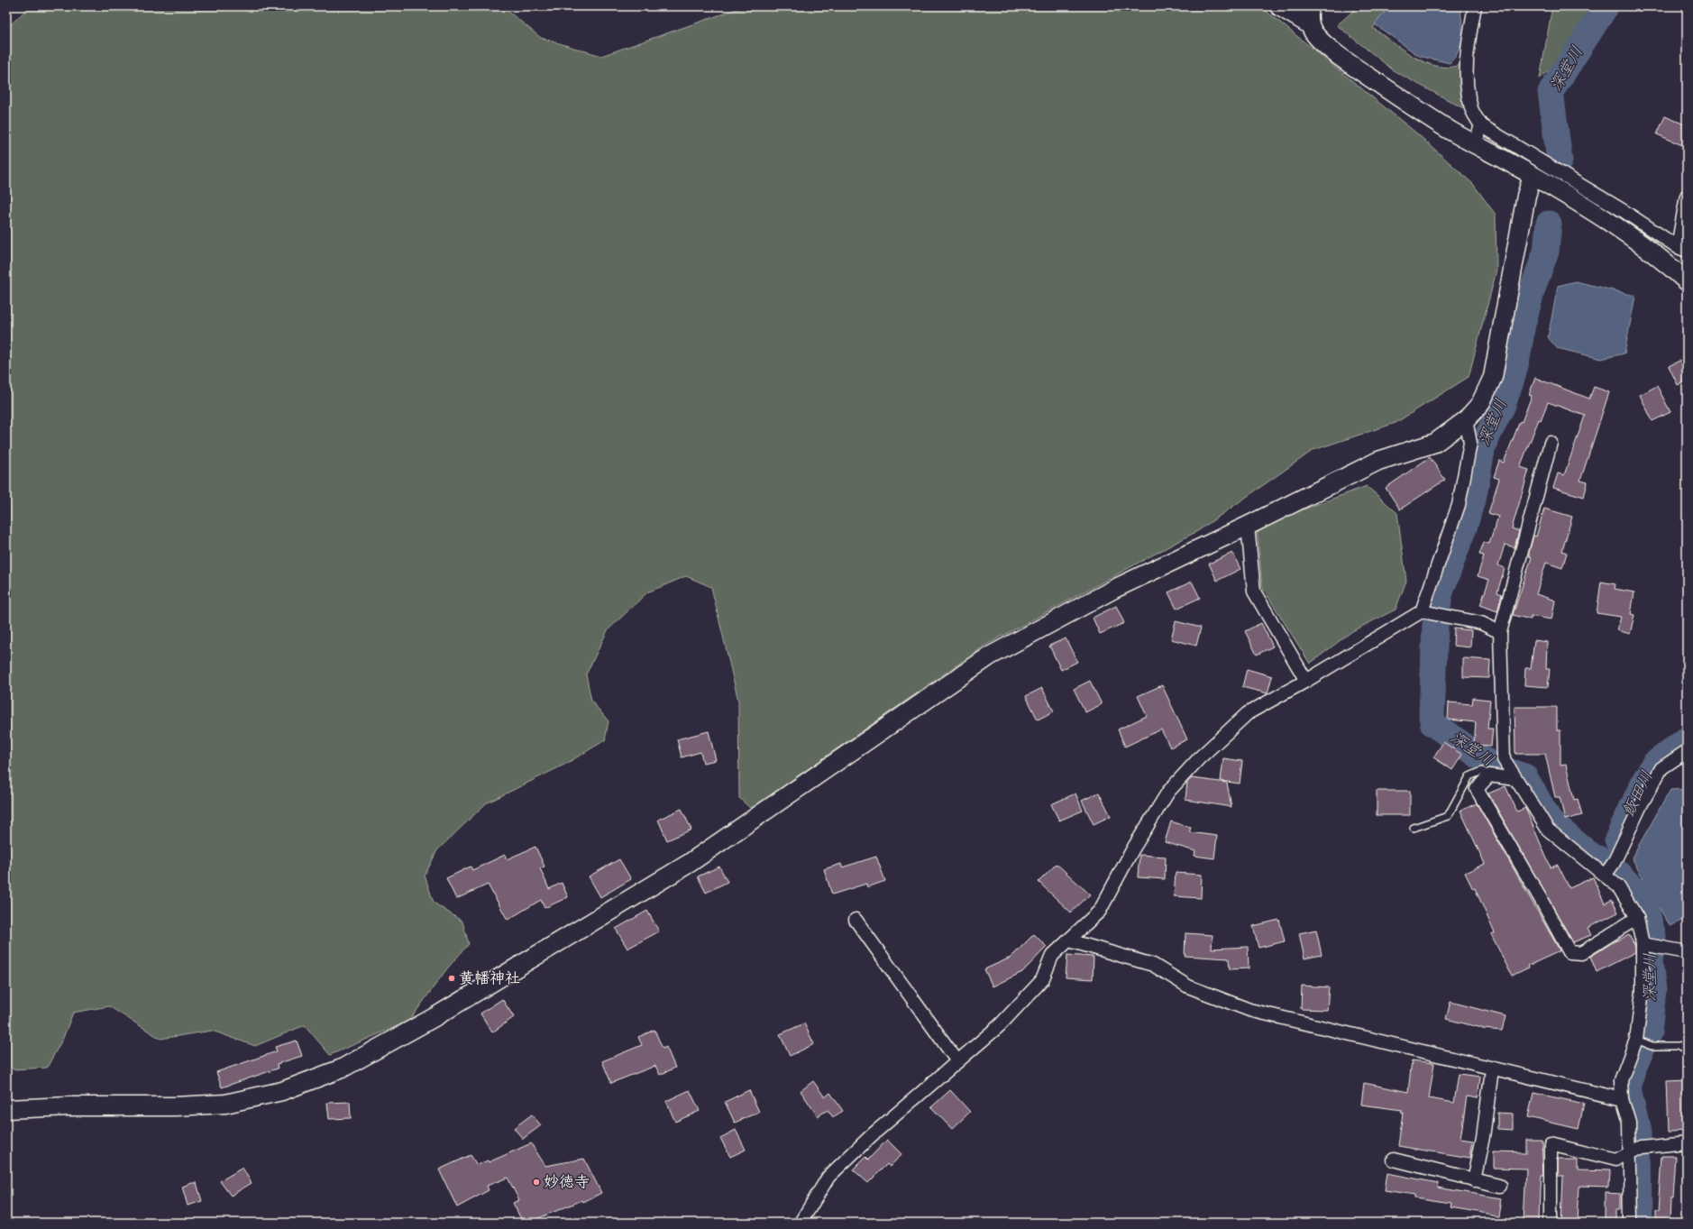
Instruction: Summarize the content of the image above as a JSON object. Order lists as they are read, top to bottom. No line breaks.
{"water":["深堂川","飯田川"],"places":["黄幡神社","妙徳寺"]}
